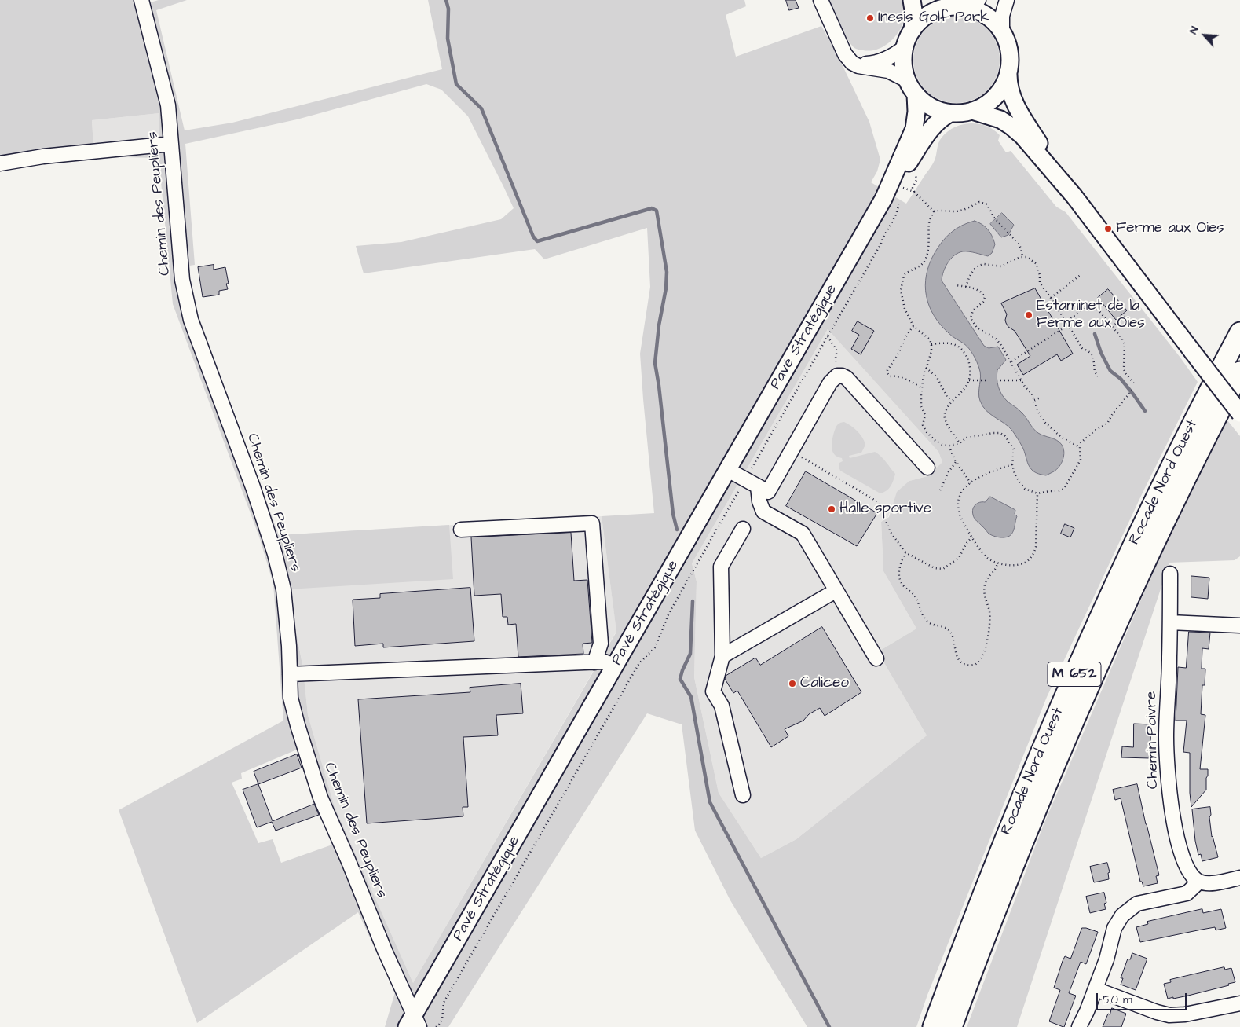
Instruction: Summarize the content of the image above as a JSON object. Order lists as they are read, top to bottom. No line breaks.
{"streets":{"highway":["Rocade Nord Ouest","M 652"],"main road":["Pavé Stratégique"],"street":["Chemin des Peupliers","Chemin Poivre"]},"crossings":[["Chemin des Peupliers","Pavé Stratégique"]],"places":["Inesis Golf Park","Ferme aux Oies","Estaminet de la Ferme aux Oies","Halle sportive","Caliceo"],"scale_bar":"50 m","north":"top left"}
